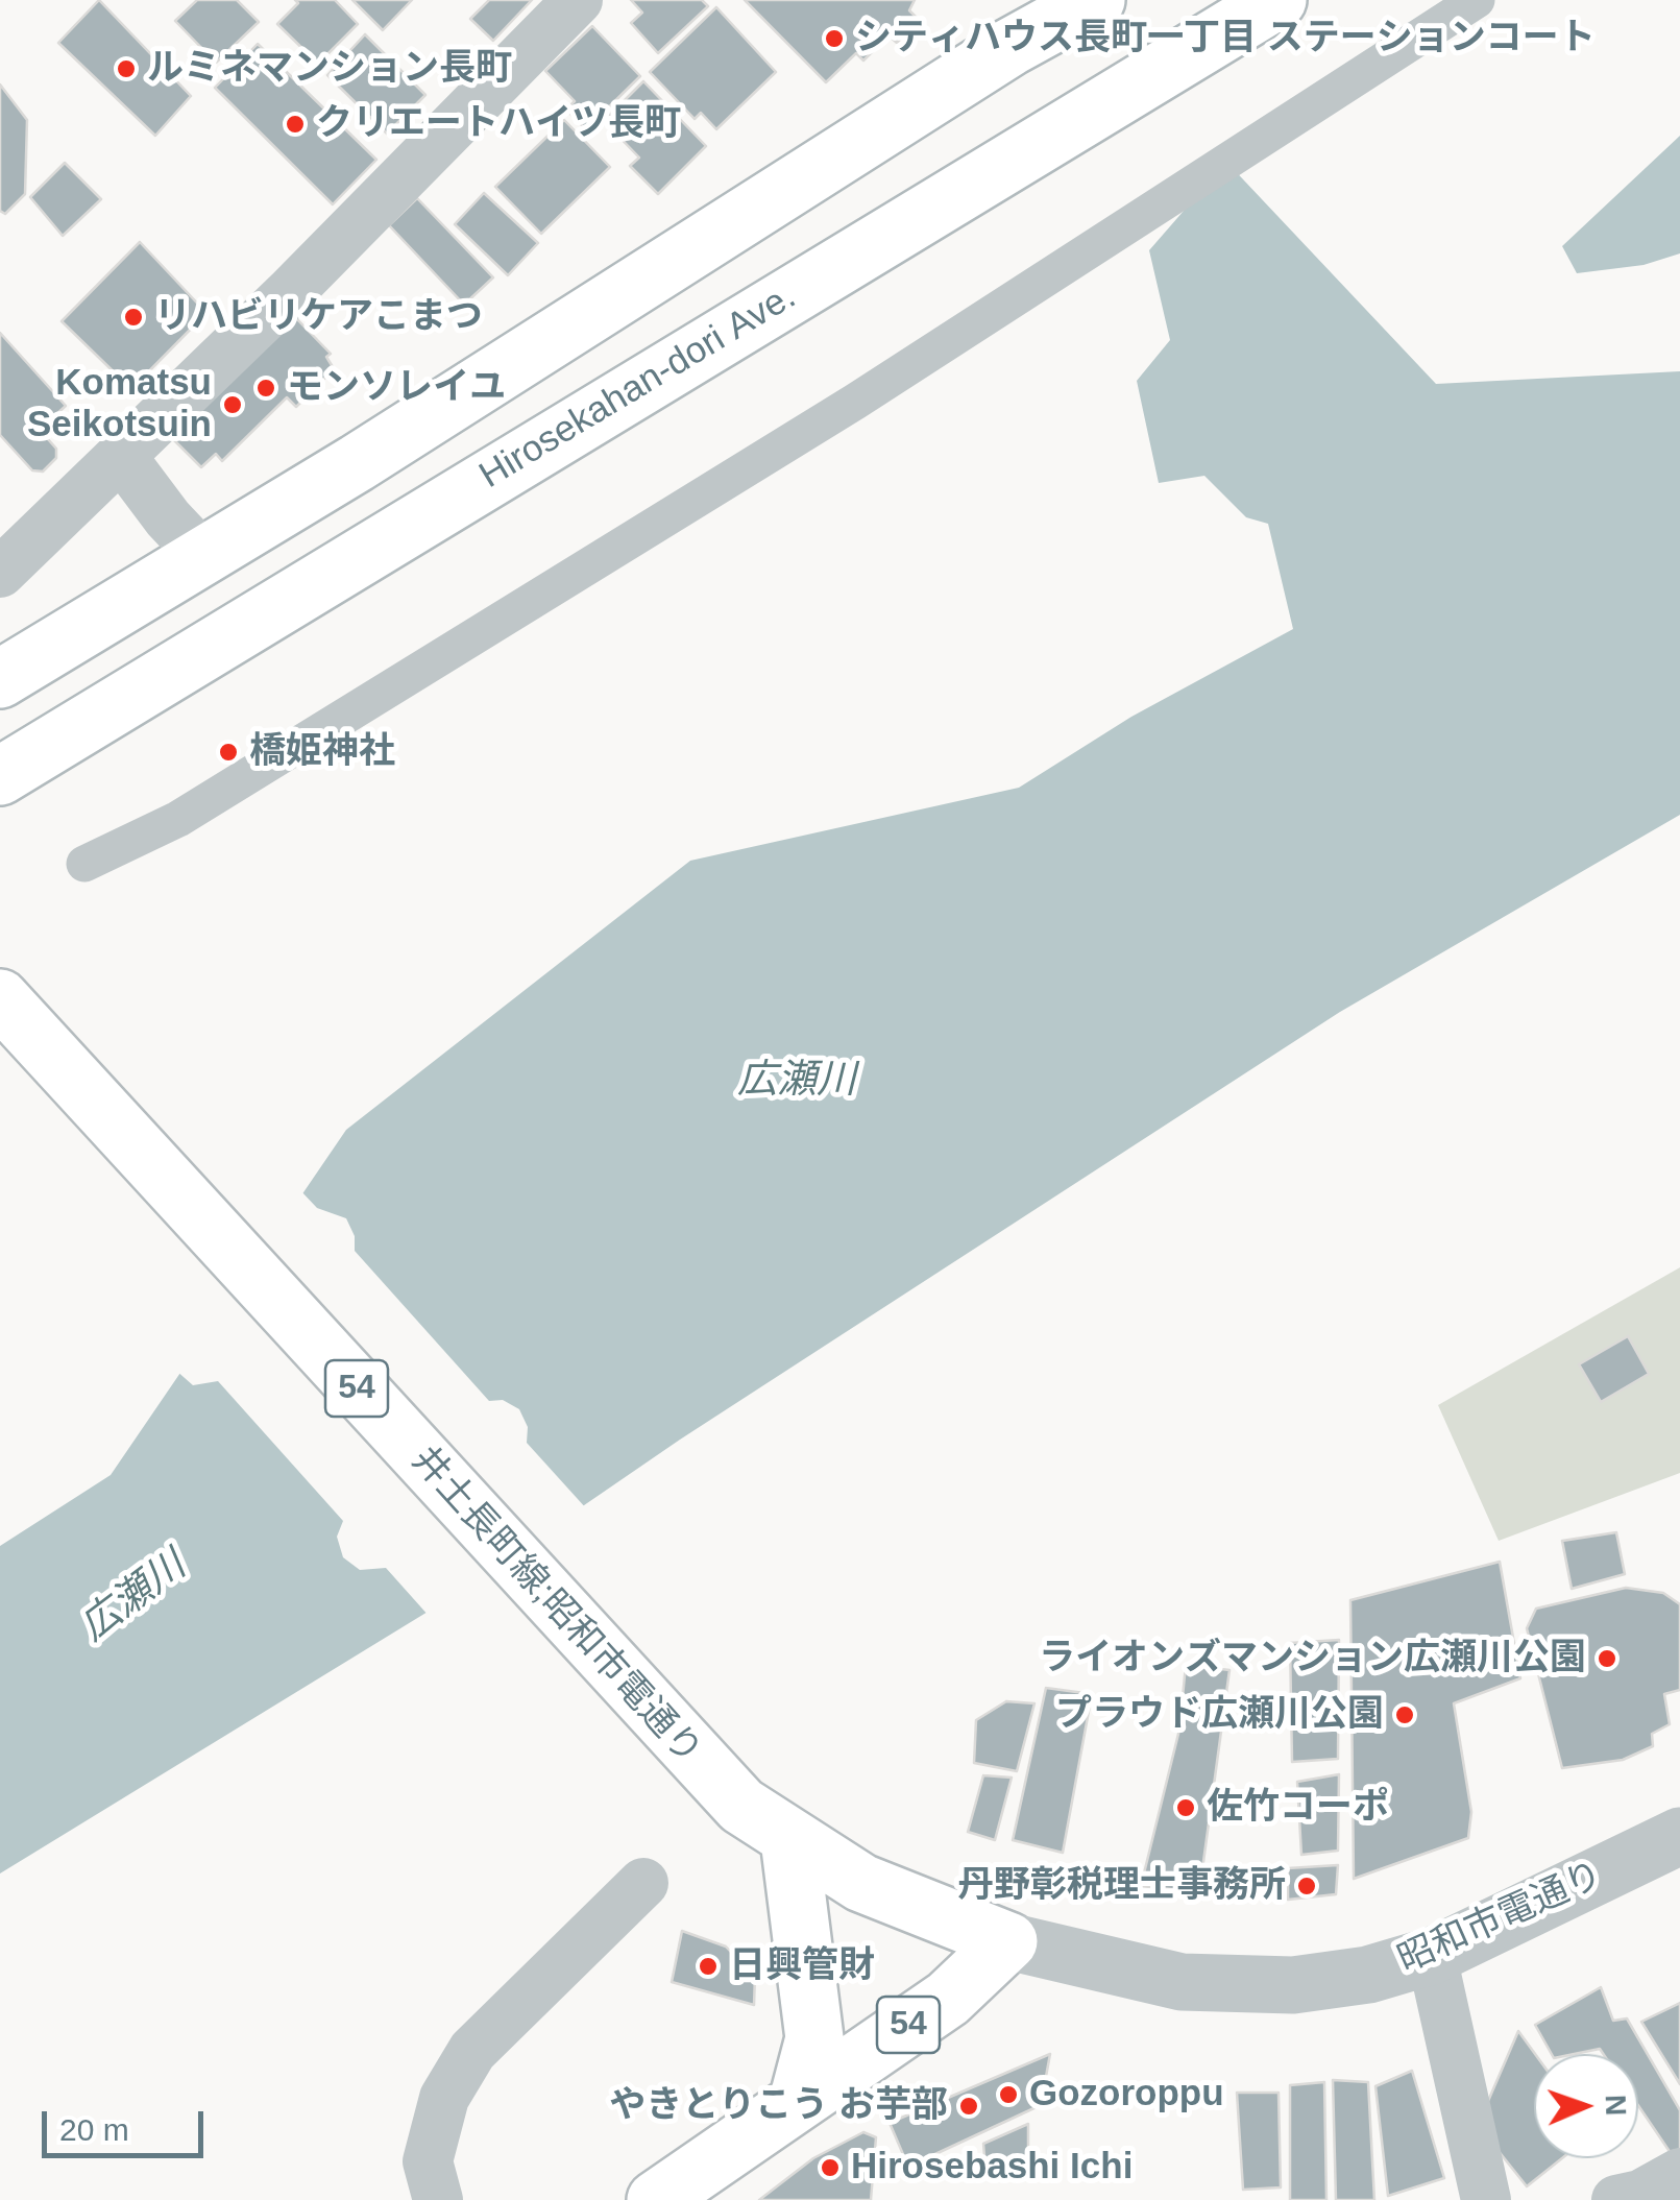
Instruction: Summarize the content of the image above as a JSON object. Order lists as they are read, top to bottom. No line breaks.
{"streets":{"main road":["Hirosekahan-dori Ave.","54","井土長町線;昭和市電通り"],"street":["昭和市電通り"]},"crossings":[["54","井土長町線;昭和市電通り"],["54","昭和市電通り"],["井土長町線;昭和市電通り","昭和市電通り"]],"water":["広瀬川"],"places":["シティハウス長町一丁目 ステーションコート","ルミネマンション長町","クリエートハイツ長町","リハビリケアこまつ","モンソレイユ","Komatsu Seikotsuin","橋姫神社","ライオンズマンション広瀬川公園","プラウド広瀬川公園","佐竹コーポ","丹野彰税理士事務所","日興管財","Gozoroppu","やきとりこう お芋部","Hirosebashi Ichi"],"scale_bar":"20 m","north":"right"}
